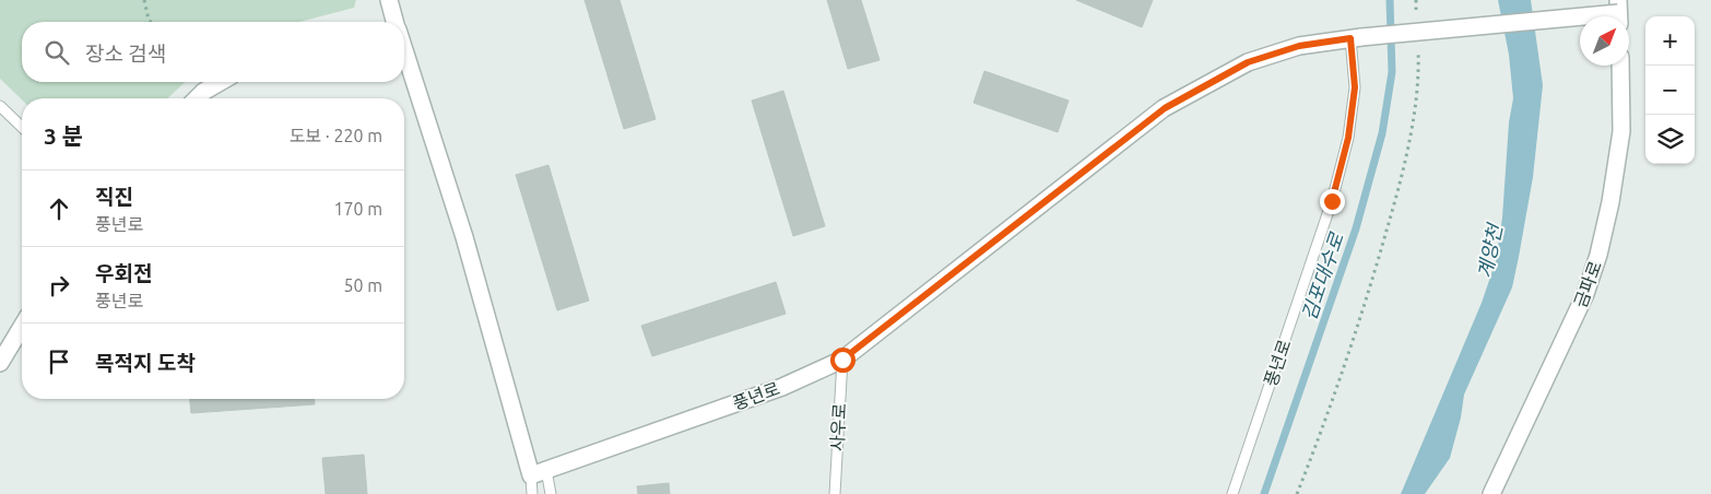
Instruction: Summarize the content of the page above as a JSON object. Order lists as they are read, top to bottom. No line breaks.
{"streets":{"street":["금파로","풍년로"],"lane":["사우로"]},"crossings":[["풍년로","사우로"]],"water":["계양천","김포대수로"],"north":"top right","page":{"map_buttons":["+","−"],"search":"장소 검색","heading":["3 분","도보 · 220 m"],"list":[["직진","풍년로","170 m"],["우회전","풍년로","50 m"],"목적지 도착"]}}
